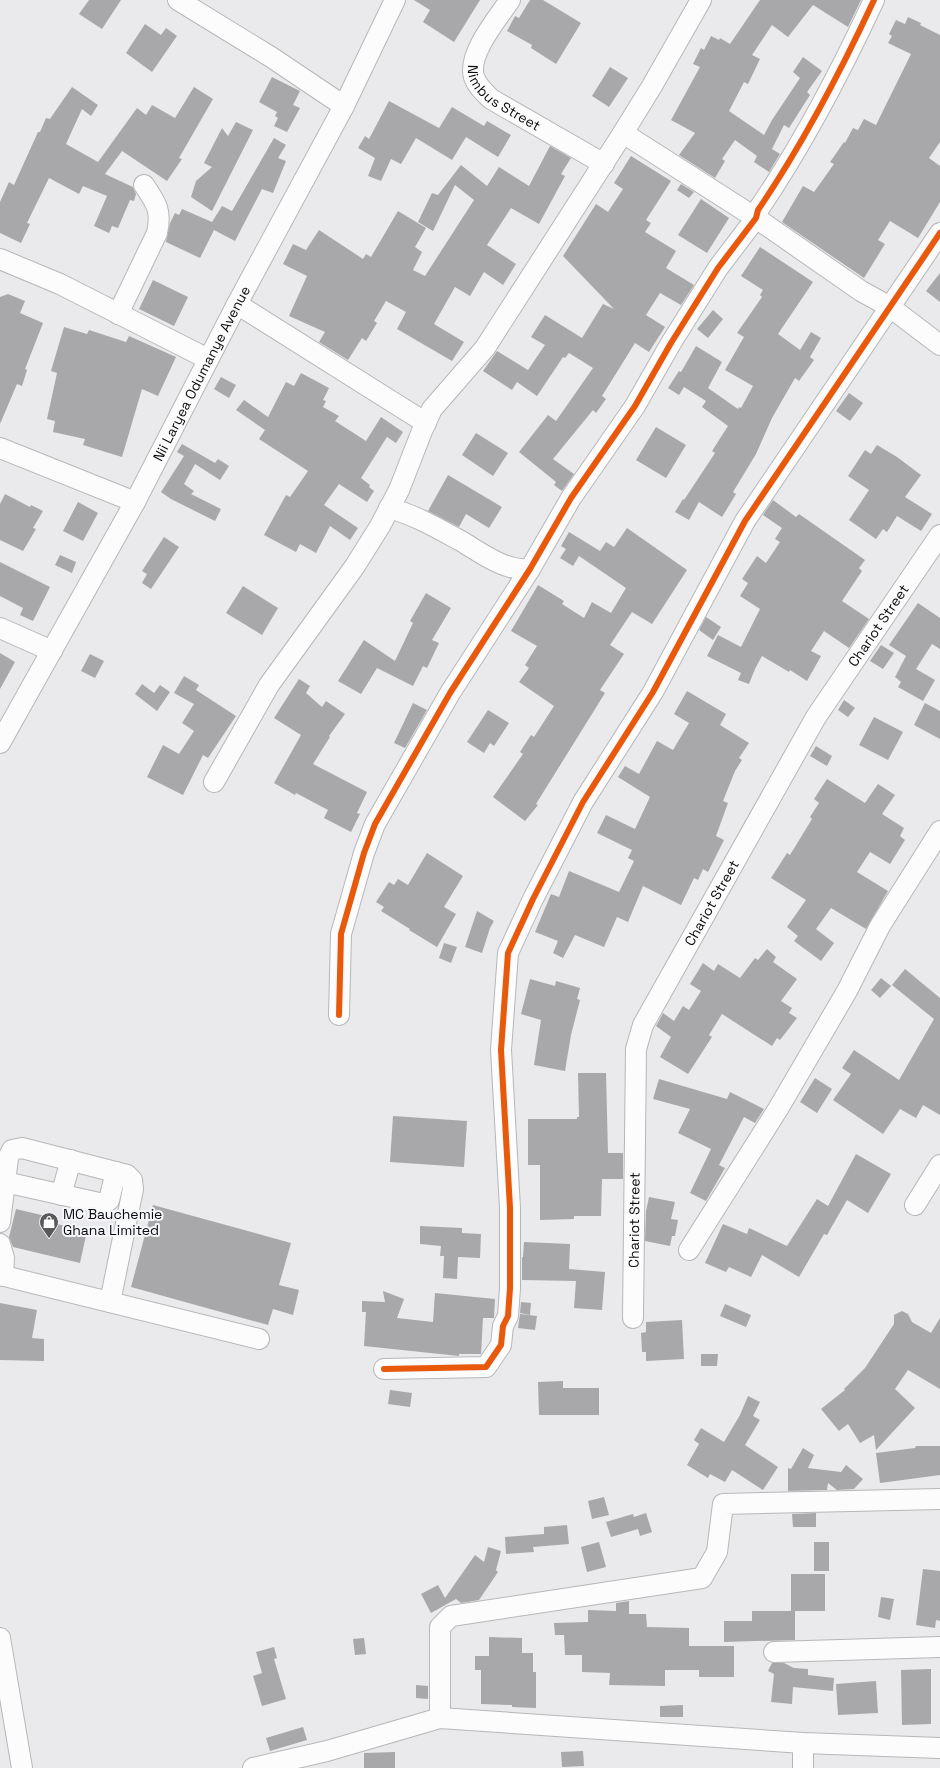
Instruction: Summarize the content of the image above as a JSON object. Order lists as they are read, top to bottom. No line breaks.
{"streets":{"street":["Nimbus Street","Nii Laryea Odumanye Avenue","Chariot Street"]},"places":{"shop":["MC Bauchemie Ghana Limited"]}}
